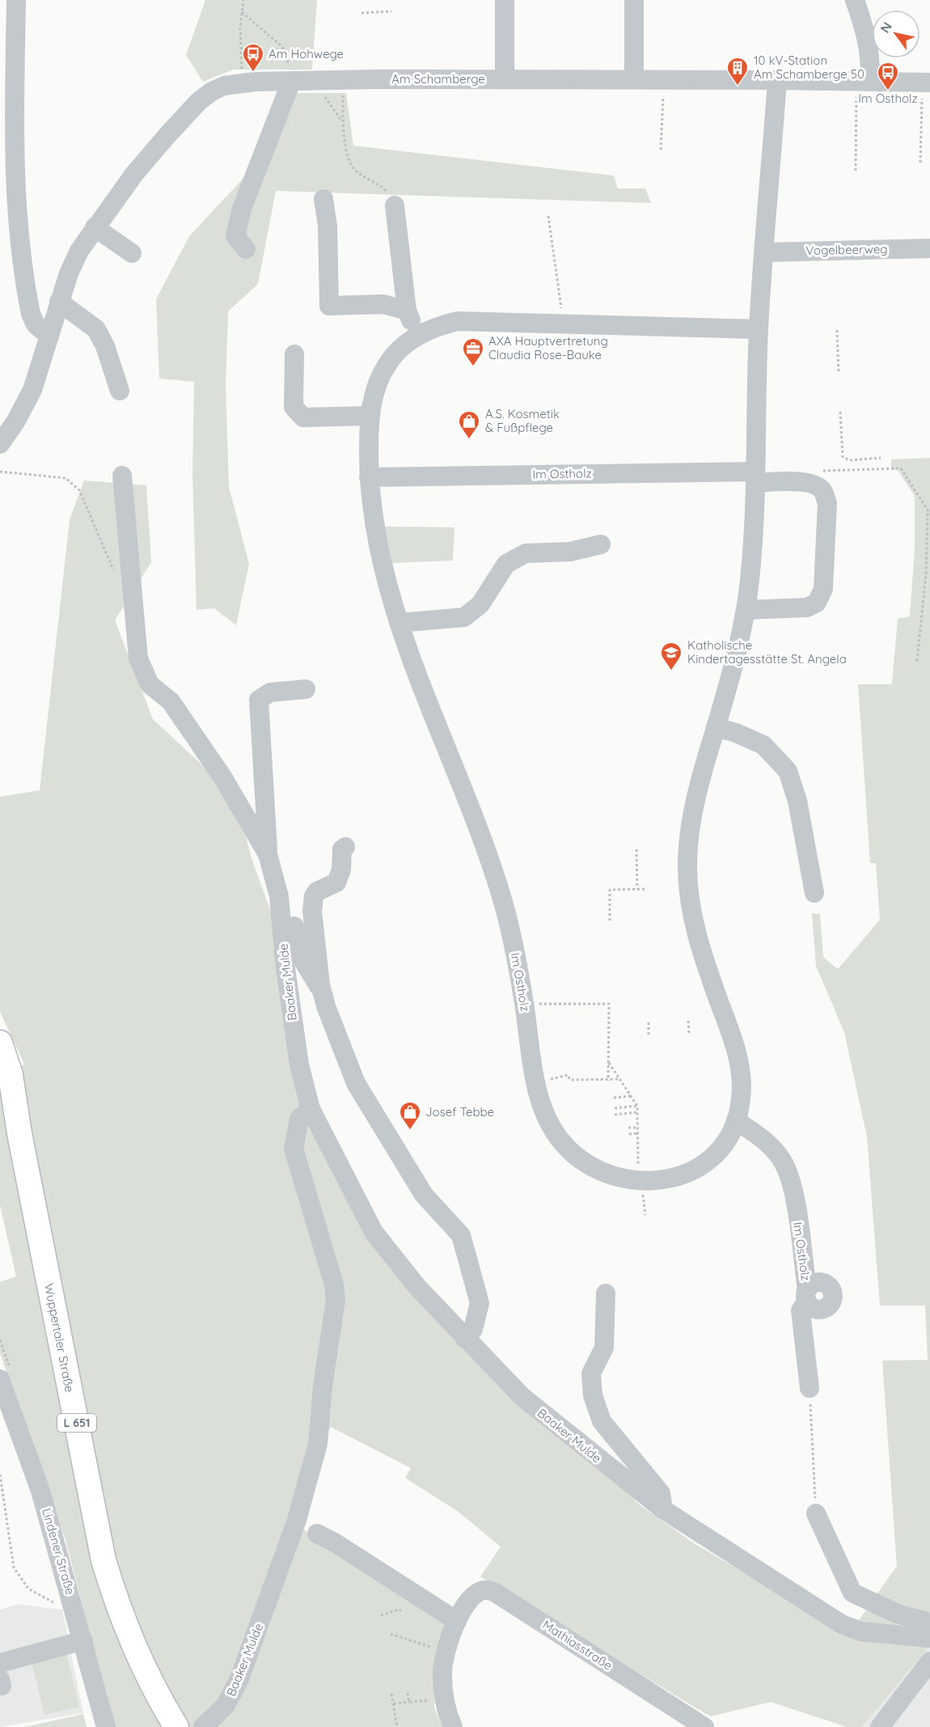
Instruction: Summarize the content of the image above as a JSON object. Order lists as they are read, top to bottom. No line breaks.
{"streets":{"main road":["Wuppertaler Straße","L 651"],"street":["Am Schamberge","Vogelbeerweg","Im Ostholz","Baaker Mulde","Lindener Straße","Mathiasstraße"]},"crossings":[["Am Schamberge","Im Ostholz"],["Vogelbeerweg","Im Ostholz"]],"places":{"bus stop":["Am Hohwege","Im Ostholz"],"building":["10 kV-Station Am Schamberge 50"],"office":["AXA Hauptvertretung Claudia Rose-Bauke"],"shop":["A.S. Kosmetik & Fußpflege","Josef Tebbe"],"school or university":["Katholische Kindertagesstätte St. Angela"]},"north":"top left"}
